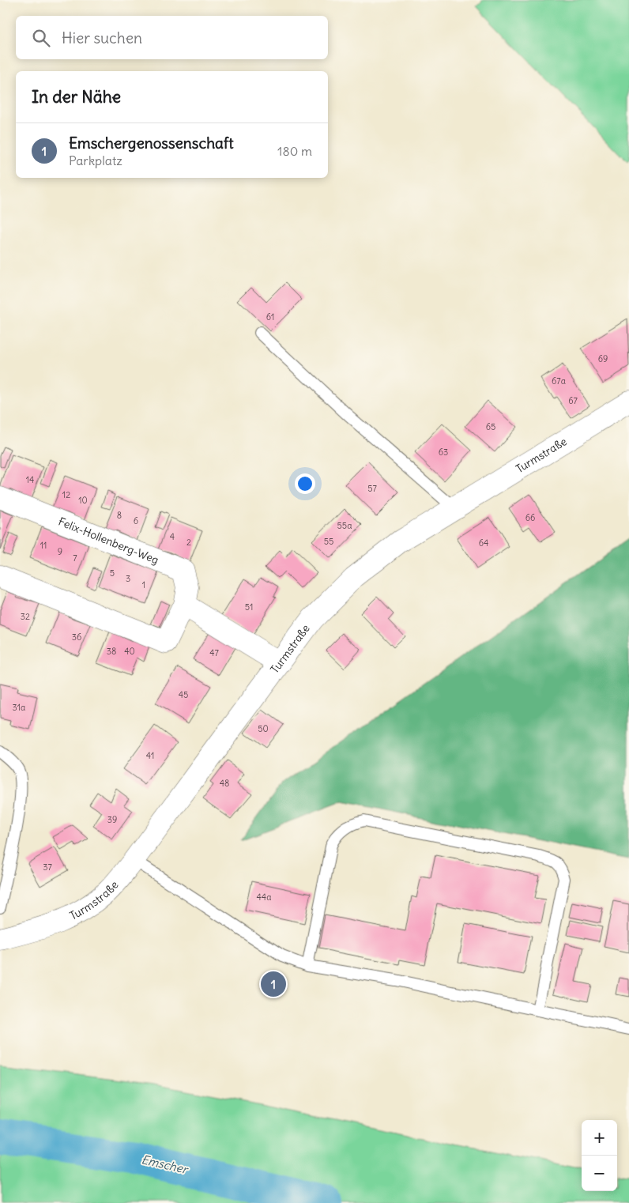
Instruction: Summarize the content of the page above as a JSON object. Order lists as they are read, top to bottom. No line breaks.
{"streets":{"street":["Turmstraße","Felix-Hollenberg-Weg"]},"water":["Emscher"],"house_numbers":["61","69","67a","67","65","63","14","57","12","10","8","66","6","55a","4","55","2","64","11","9","7","5","3","1","51","32","36","38","40","47","45","31a","50","41","48","39","37","44a"],"page":{"search":"Hier suchen","heading":"In der Nähe","list":[{"mark":"1","name":"Emschergenossenschaft","note":"Parkplatz","value":"180 m"}],"pins":"1","map_buttons":["+","−"]}}
